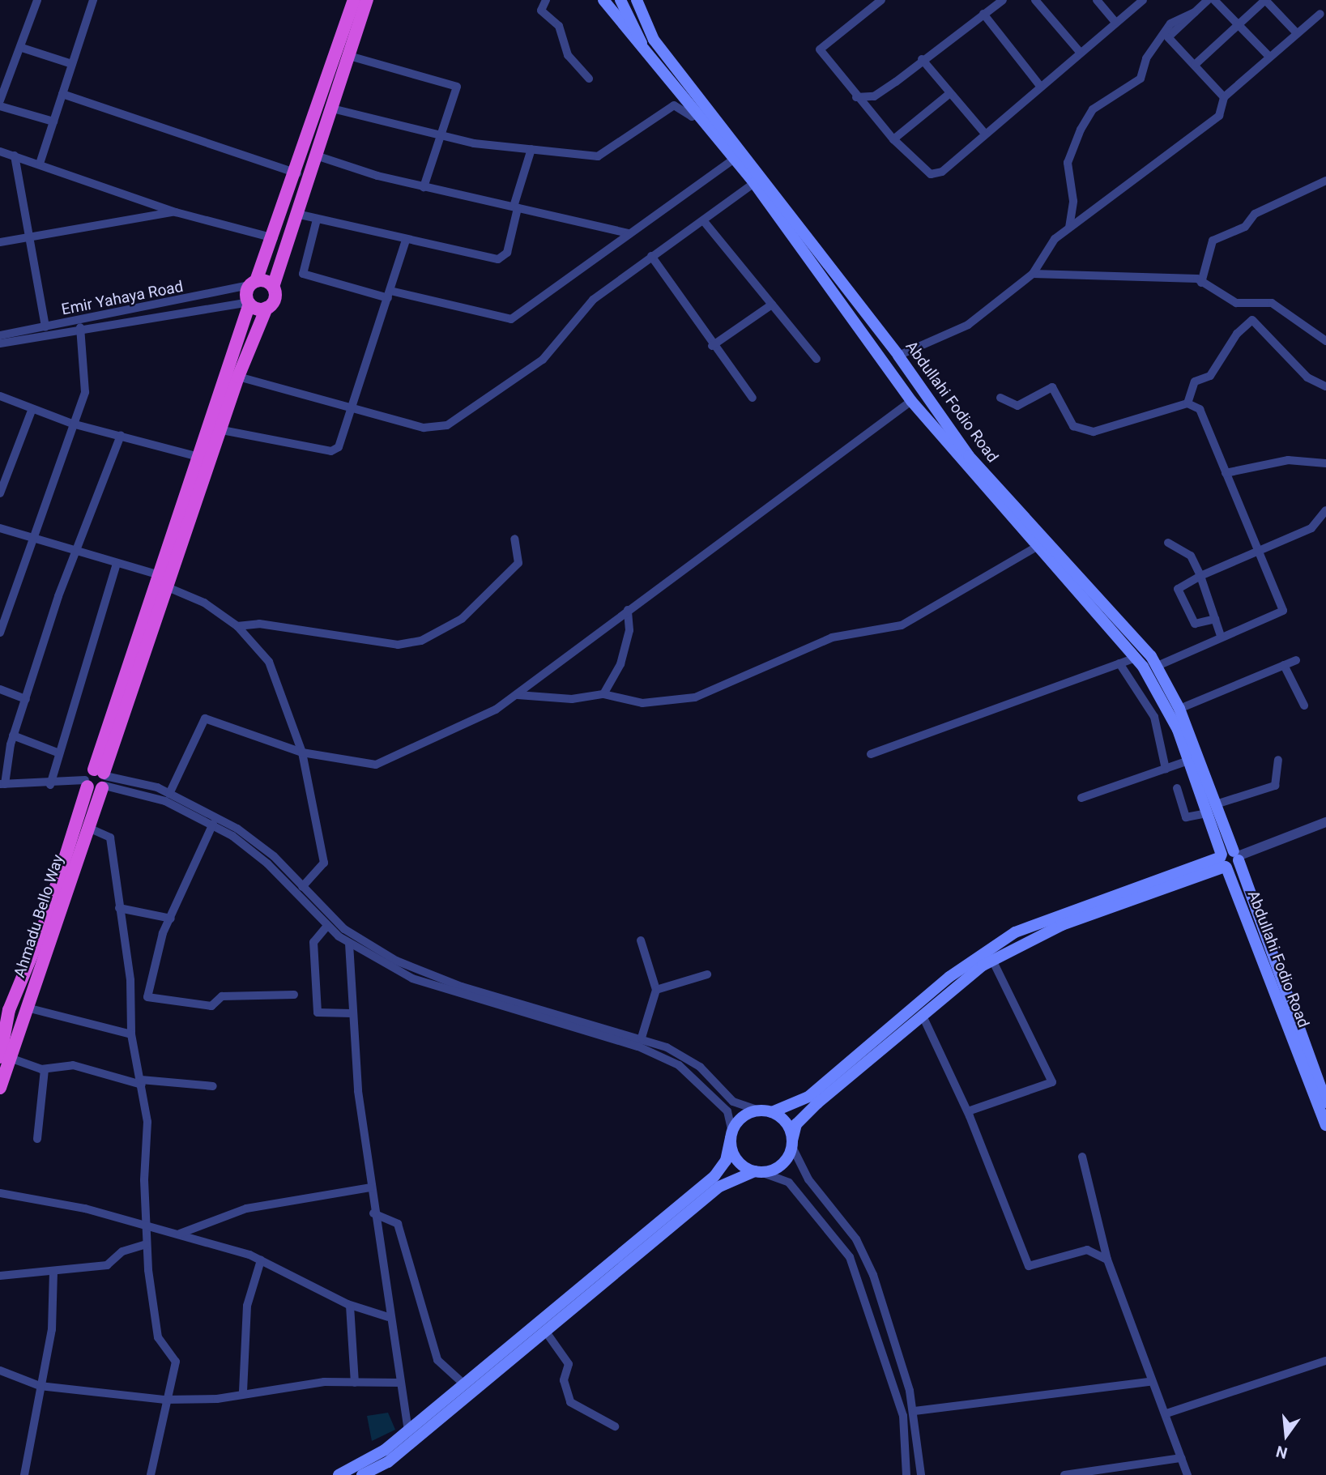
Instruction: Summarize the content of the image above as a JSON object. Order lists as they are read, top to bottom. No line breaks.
{"streets":{"highway":["Ahmadu Bello Way"],"main road":["Abdullahi Fodio Road"],"street":["Emir Yahaya Road"]},"north":"bottom"}
